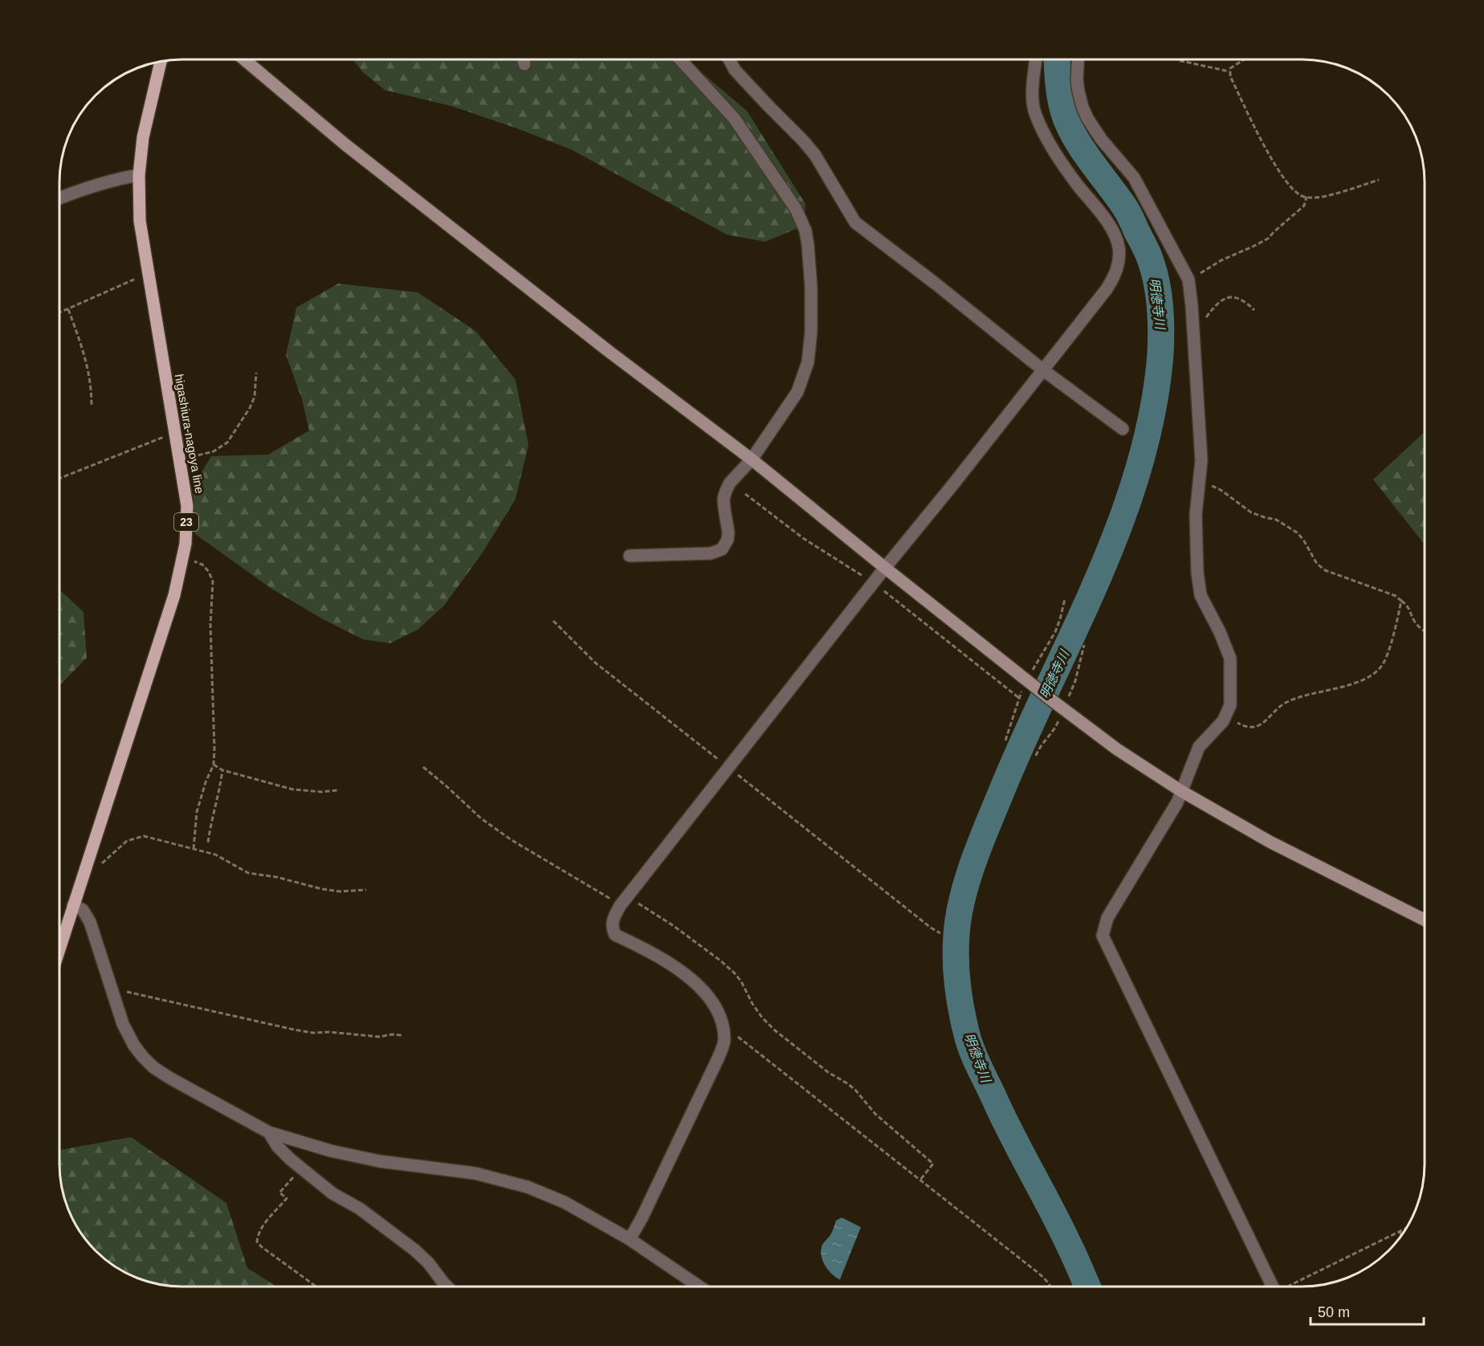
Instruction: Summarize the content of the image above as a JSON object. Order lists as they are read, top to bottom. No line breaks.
{"streets":{"main road":["higashiura-nagoya line","23"]},"water":["明徳寺川"],"scale_bar":"50 m"}
